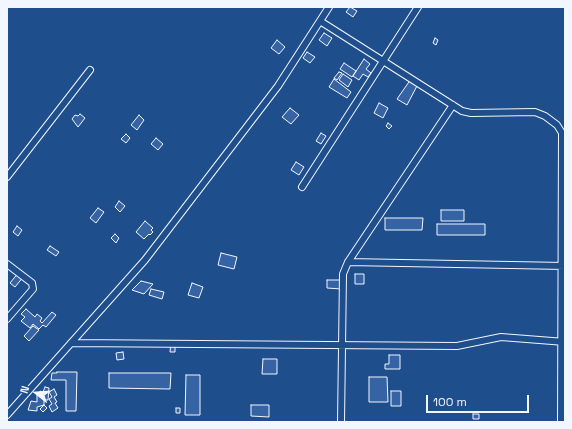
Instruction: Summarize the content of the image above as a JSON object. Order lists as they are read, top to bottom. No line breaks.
{"scale_bar":"100 m","north":"left"}
